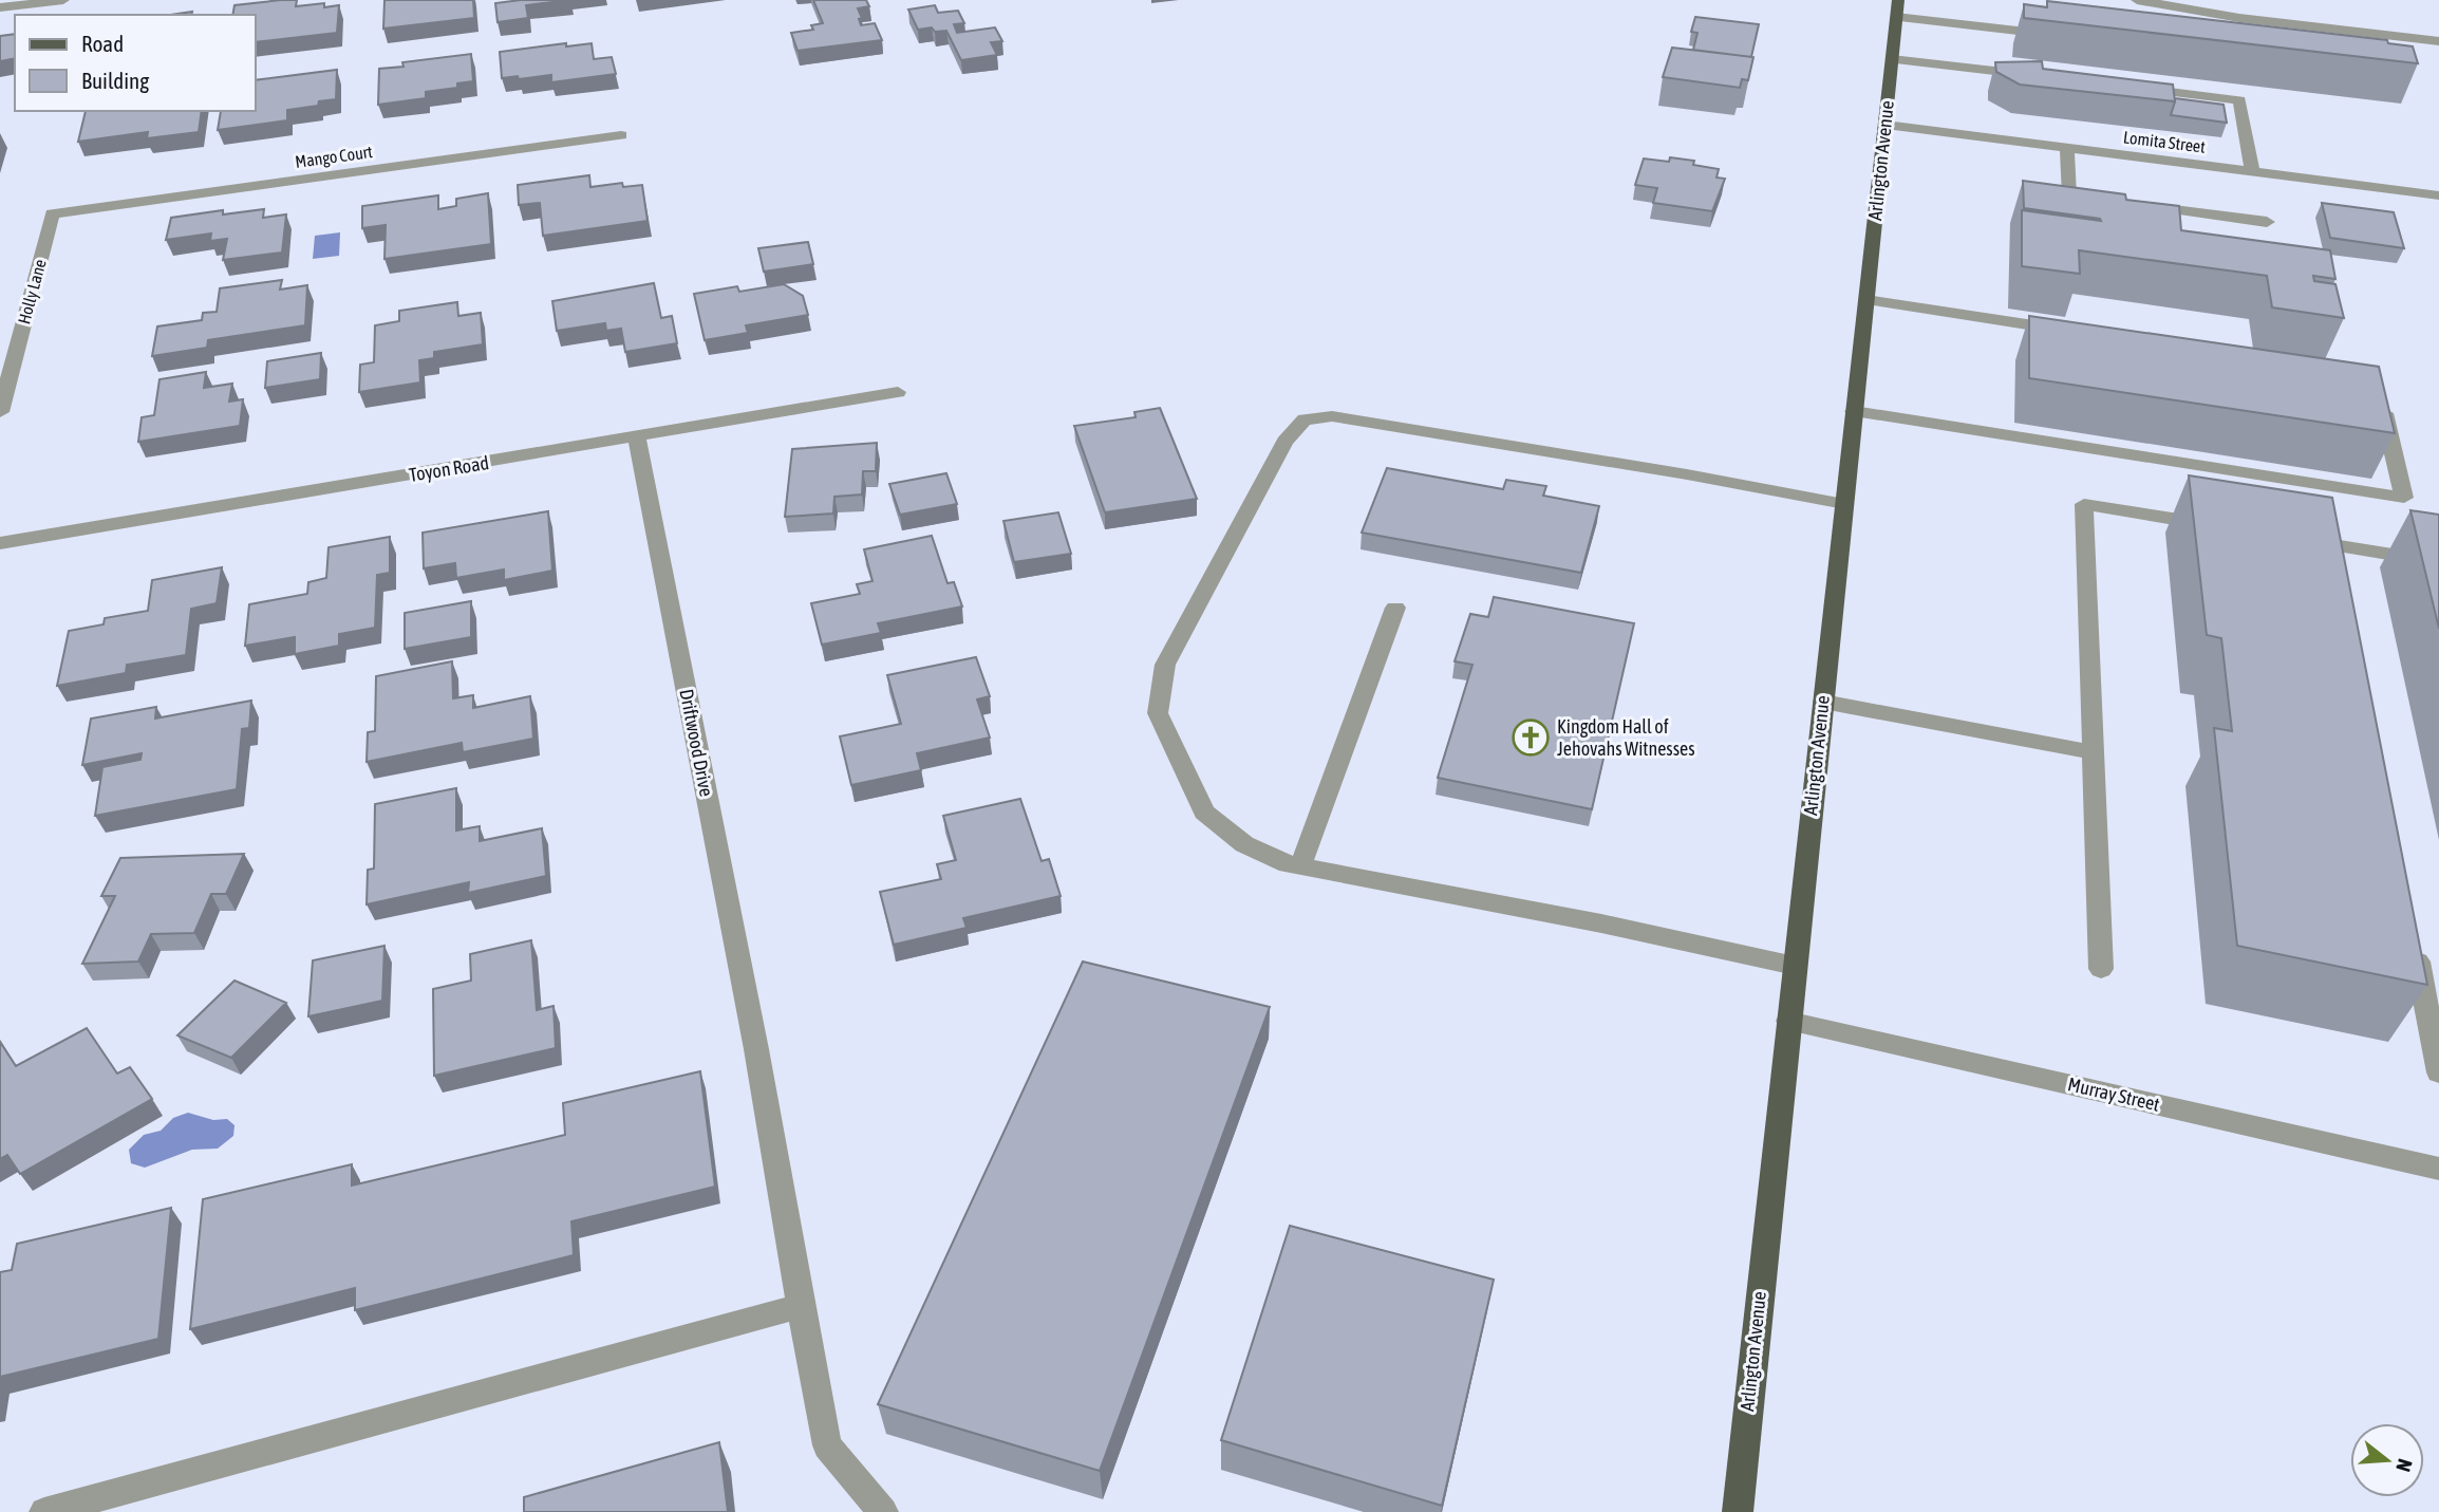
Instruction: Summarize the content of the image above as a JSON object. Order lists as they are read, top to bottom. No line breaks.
{"streets":{"main road":["Arlington Avenue"],"street":["Lomita Street","Mango Court","Holly Lane","Toyon Road","Driftwood Drive","Murray Street"]},"crossings":[["Lomita Street","Arlington Avenue"],["Mango Court","Holly Lane"],["Arlington Avenue","Murray Street"],["Toyon Road","Driftwood Drive"]],"places":{"church":["Kingdom Hall of Jehovahs Witnesses"]},"legend":["Road","Building"],"north":"right"}
